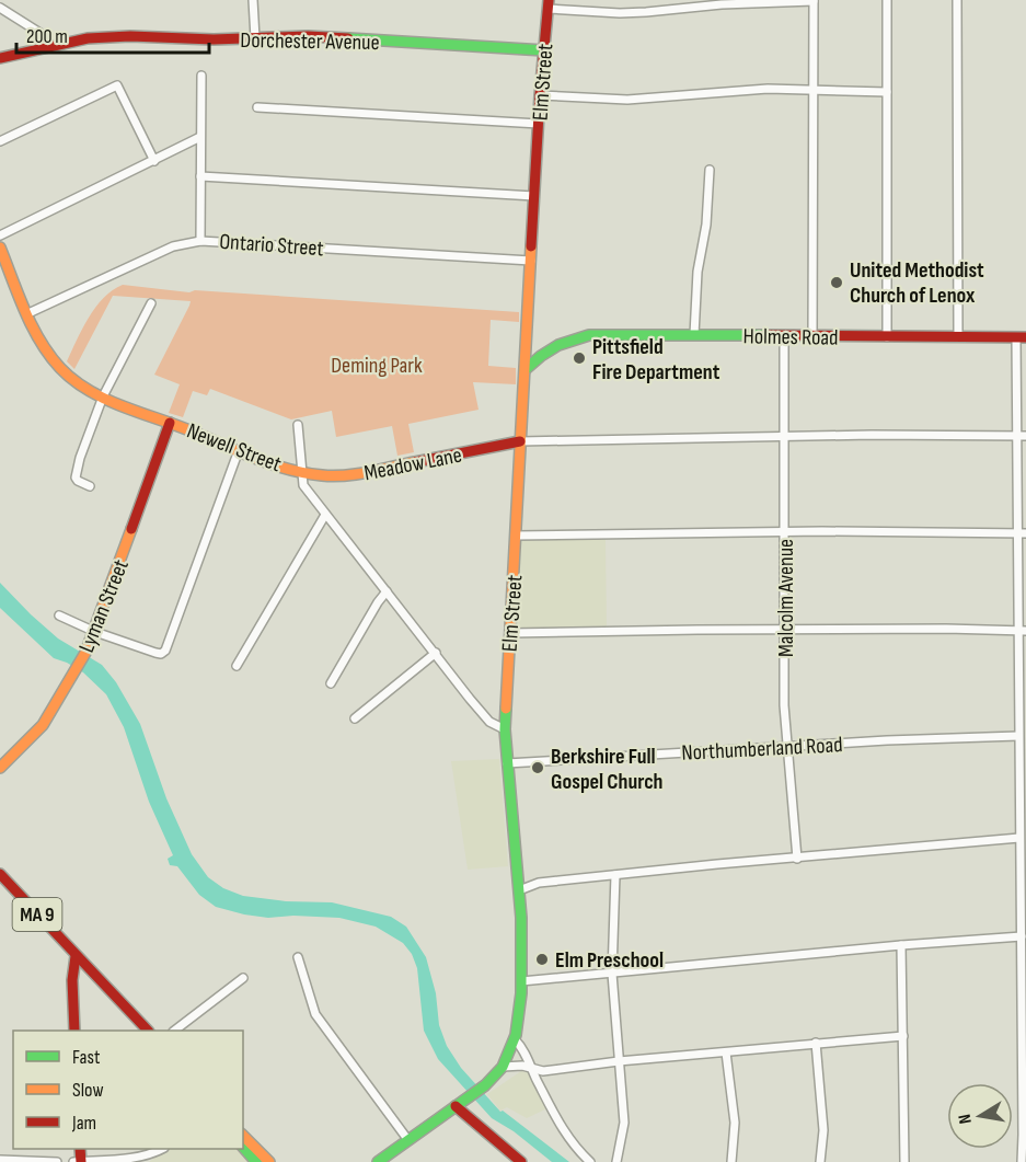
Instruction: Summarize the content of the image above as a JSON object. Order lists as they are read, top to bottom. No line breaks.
{"streets":{"main road":["Dorchester Avenue","Elm Street","Holmes Road","Newell Street","Meadow Lane","Lyman Street","MA 9"],"street":["Ontario Street","Malcolm Avenue","Northumberland Road"]},"crossings":[["Dorchester Avenue","Elm Street"],["Elm Street","Ontario Street"],["Elm Street","Holmes Road"],["Elm Street","Newell Street"],["Elm Street","Meadow Lane"],["Elm Street","Northumberland Road"],["Ontario Street","Newell Street"],["Holmes Road","Malcolm Avenue"],["Newell Street","Meadow Lane"],["Newell Street","Lyman Street"],["Malcolm Avenue","Northumberland Road"]],"parks":["Deming Park"],"places":["United Methodist Church of Lenox","Pittsfield Fire Department","Berkshire Full Gospel Church","Elm Preschool"],"legend":["Fast","Slow","Jam"],"scale_bar":"200 m","north":"left"}
